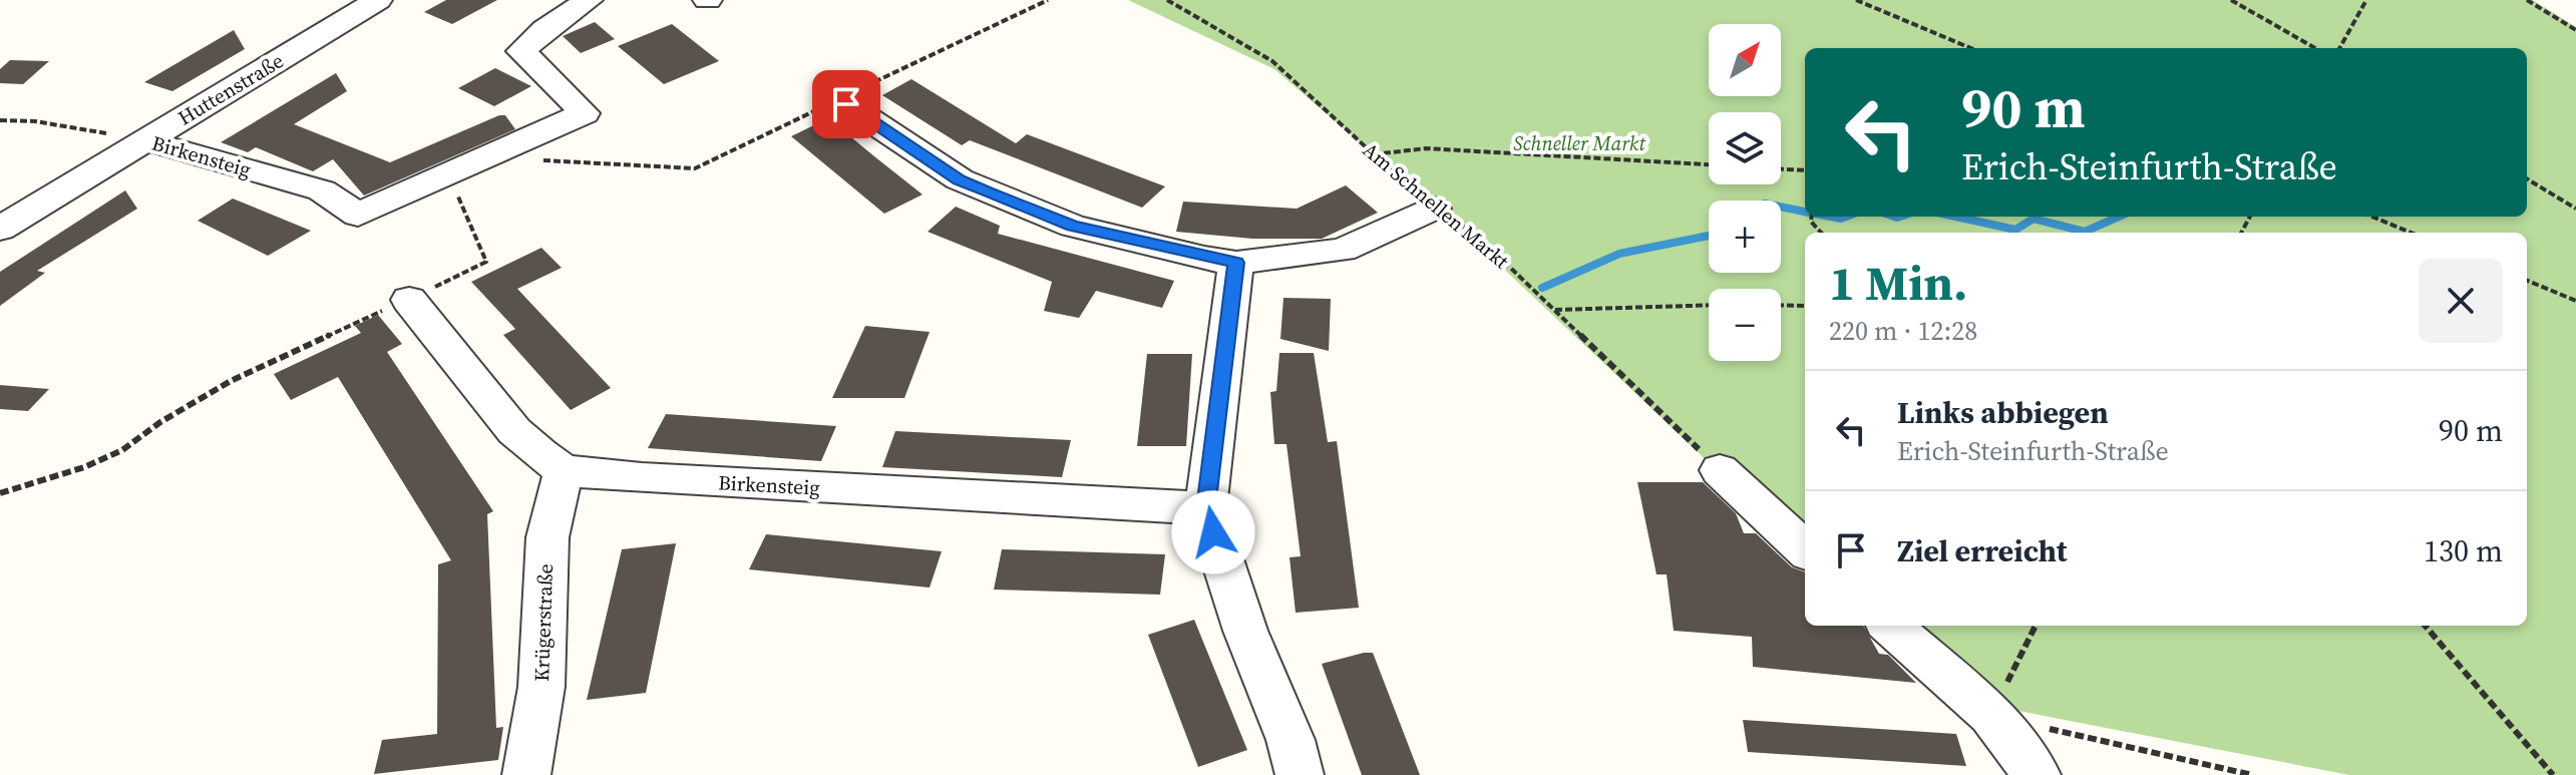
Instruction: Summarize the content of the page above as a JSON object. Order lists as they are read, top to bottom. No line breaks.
{"streets":{"street":["Huttenstraße","Birkensteig","Krügerstraße"],"path":["Am Schnellen Markt"]},"crossings":[["Huttenstraße","Birkensteig"],["Birkensteig","Krügerstraße"]],"parks":["Schneller Markt"],"north":"top right","page":{"map_buttons":["+","−"],"turn":["90 m","Erich-Steinfurth-Straße"],"heading":["1 Min.","220 m · 12:28"],"list":[{"name":"Links abbiegen","note":"Erich-Steinfurth-Straße","value":"90 m"},{"name":"Ziel erreicht","value":"130 m"}]}}
